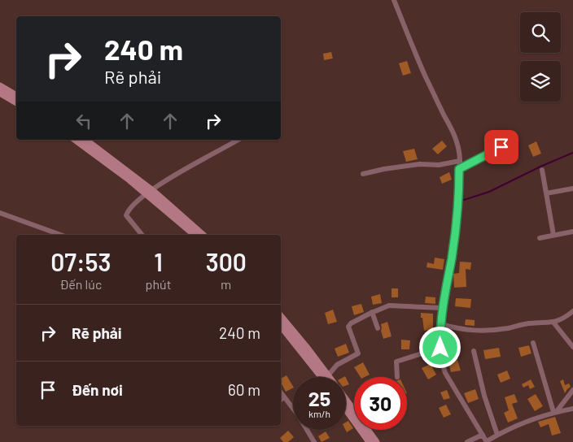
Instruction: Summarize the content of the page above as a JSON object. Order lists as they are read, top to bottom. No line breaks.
{"page":{"turn":["240 m","Rẽ phải"],"eta":["07:53","Đến lúc","1","phút","300","m"],"list":[{"name":"Rẽ phải","value":"240 m"},{"name":"Đến nơi","value":"60 m"}],"speed":"25 km/h","limit":"30"}}
